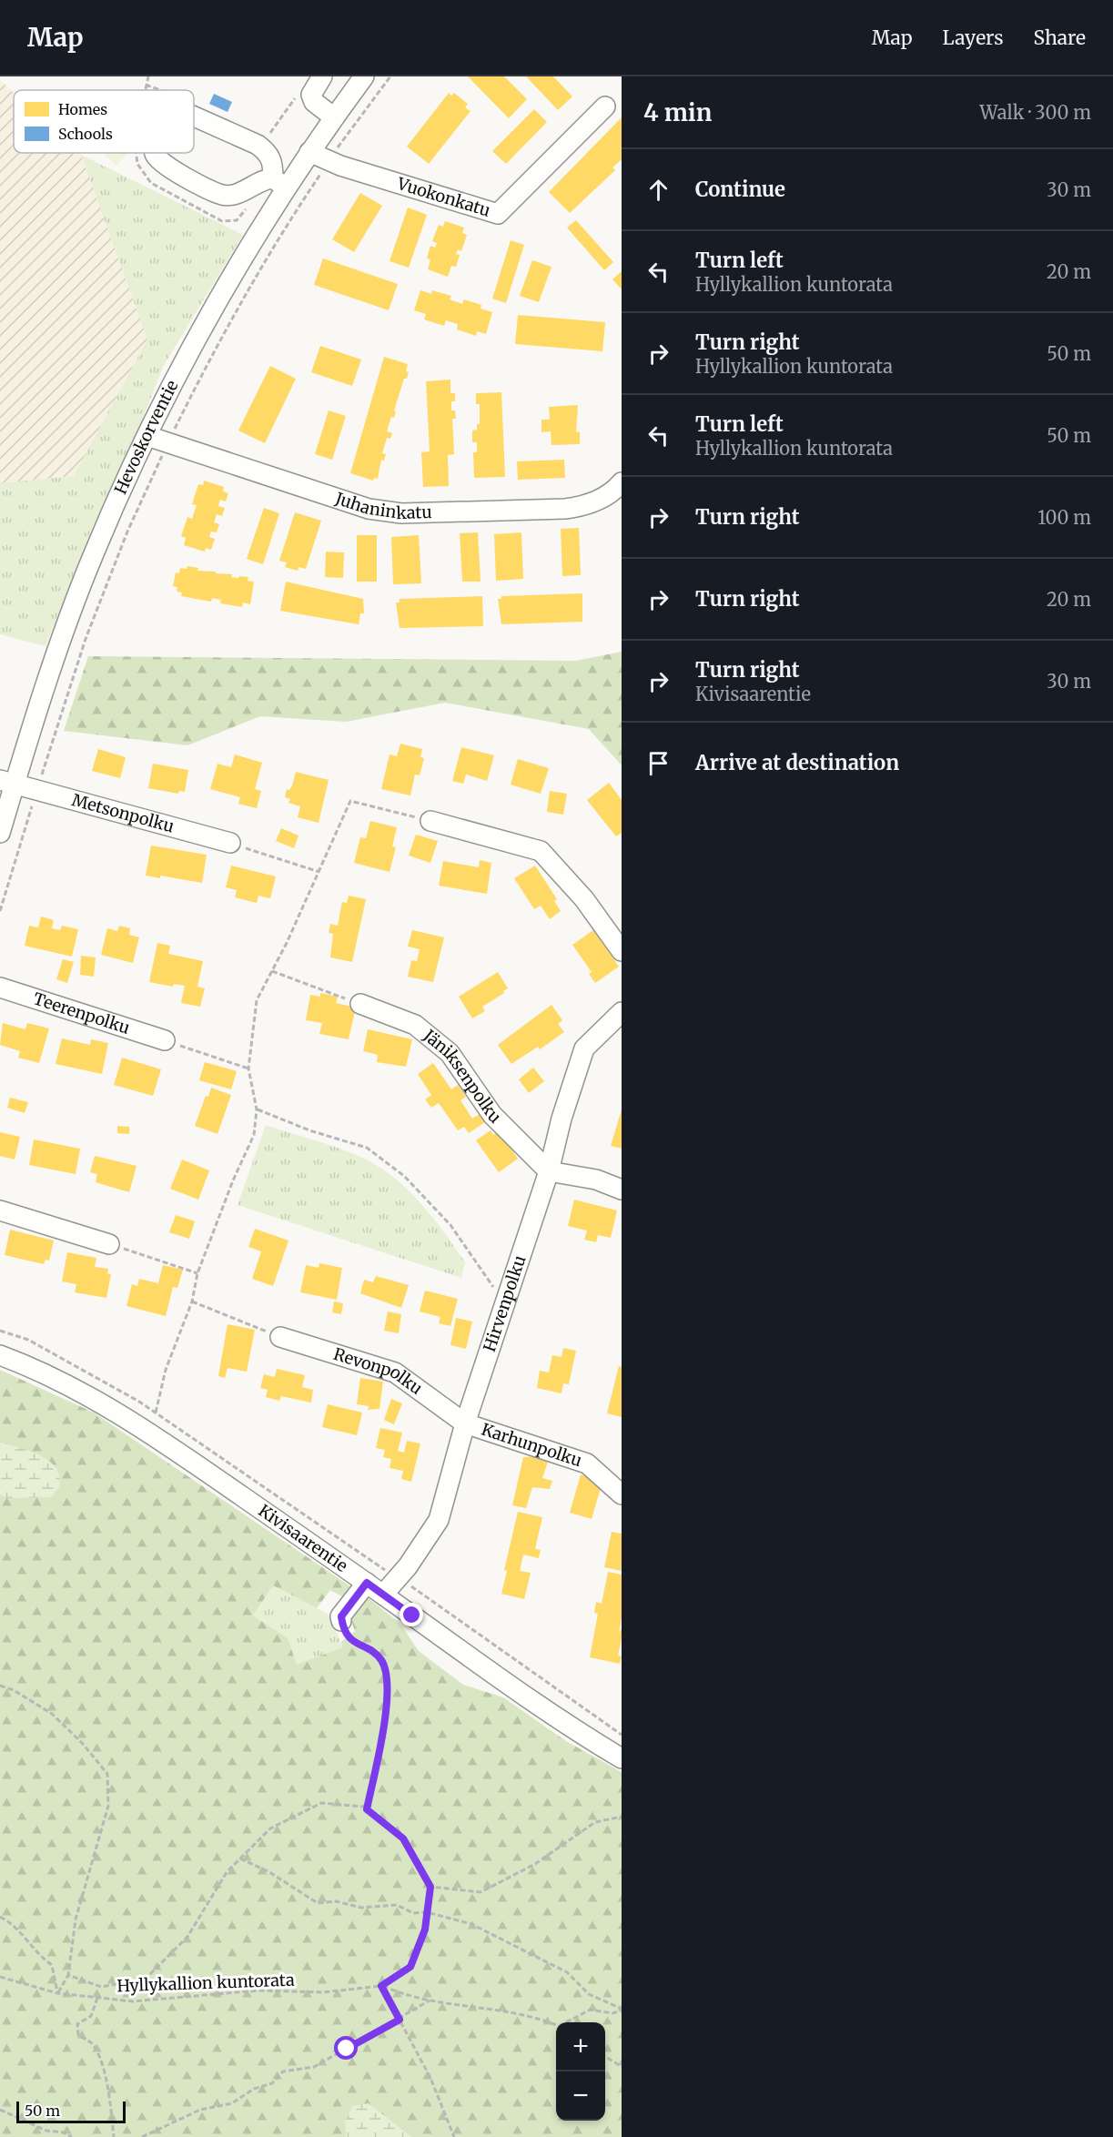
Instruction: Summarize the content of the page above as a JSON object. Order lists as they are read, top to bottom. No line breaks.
{"streets":{"street":["Vuokonkatu","Hevoskorventie","Juhaninkatu","Metsonpolku","Teerenpolku","Jäniksenpolku","Hirvenpolku","Revonpolku","Karhunpolku","Kivisaarentie"],"path":["Hyllykallion kuntorata"]},"crossings":[["Vuokonkatu","Hevoskorventie"],["Hevoskorventie","Juhaninkatu"],["Hevoskorventie","Metsonpolku"],["Jäniksenpolku","Hirvenpolku"],["Hirvenpolku","Revonpolku"],["Hirvenpolku","Karhunpolku"],["Hirvenpolku","Kivisaarentie"],["Revonpolku","Karhunpolku"]],"legend":["Homes","Schools"],"scale_bar":"50 m","page":{"header":"Map","nav":["Map","Layers","Share"],"heading":["4 min","Walk · 300 m"],"list":[["Continue","30 m"],["Turn left","Hyllykallion kuntorata","20 m"],["Turn right","Hyllykallion kuntorata","50 m"],["Turn left","Hyllykallion kuntorata","50 m"],["Turn right","100 m"],["Turn right","20 m"],["Turn right","Kivisaarentie","30 m"],"Arrive at destination"],"map_buttons":["+","−"],"scale":"50 m"}}
